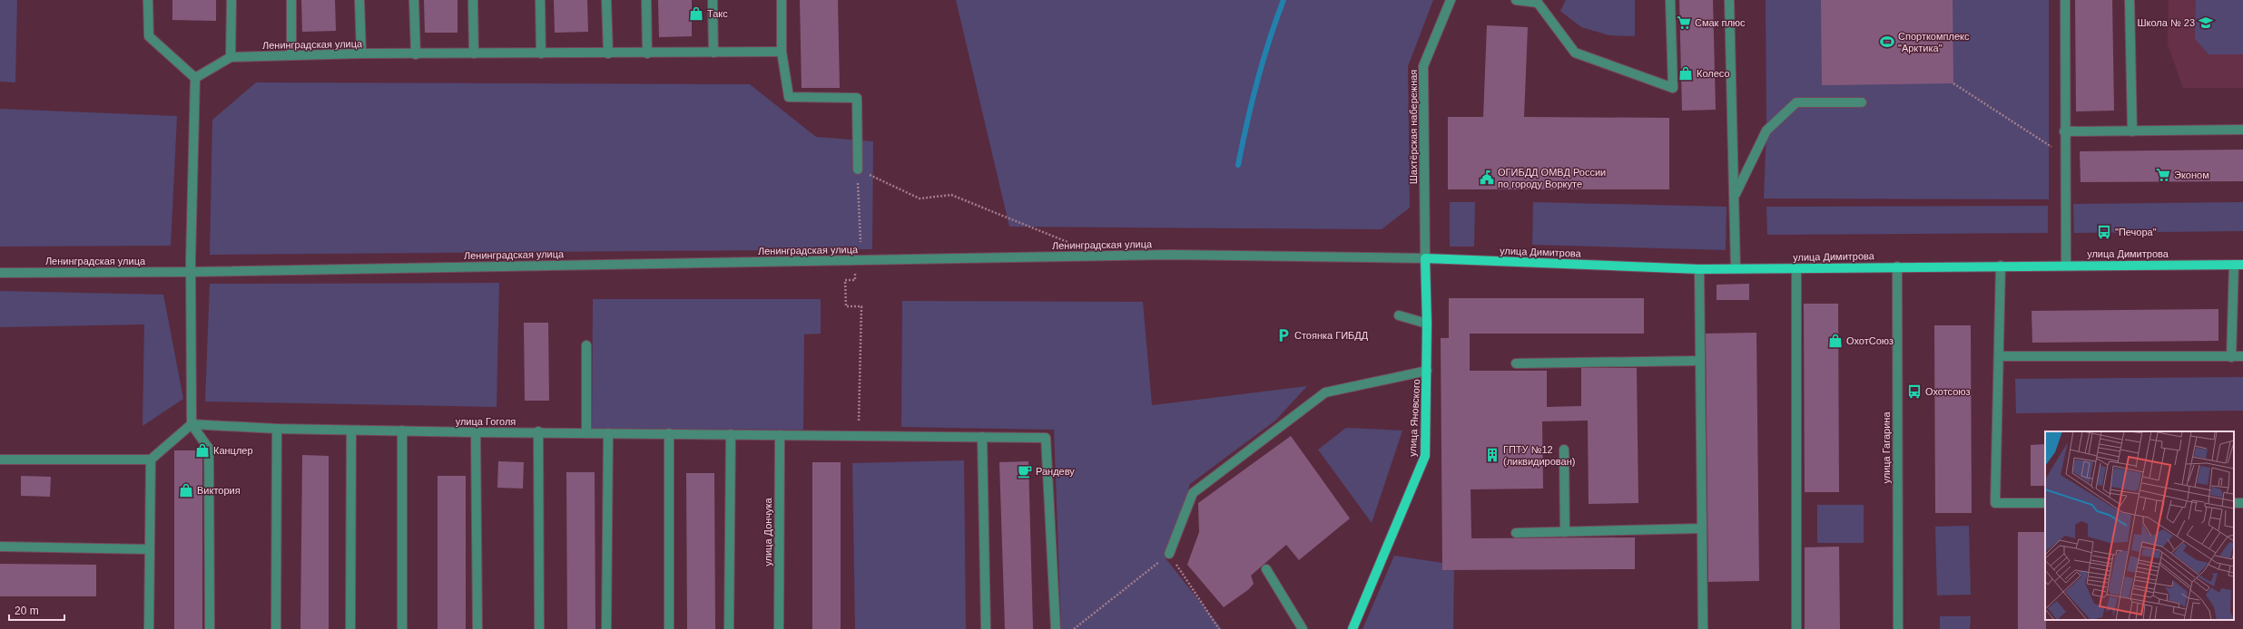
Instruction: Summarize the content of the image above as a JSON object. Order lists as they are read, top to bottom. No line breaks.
{"streets":{"main road":["улица Димитрова","улица Яновского"],"street":["Ленинградская улица","Шахтёрская набережная","улица Гоголя","улица Гагарина","улица Дончука"]},"crossings":[["Ленинградская улица","Шахтёрская набережная"],["Ленинградская улица","улица Димитрова"],["Ленинградская улица","улица Яновского"],["Шахтёрская набережная","улица Димитрова"],["Шахтёрская набережная","улица Яновского"],["улица Димитрова","улица Яновского"],["улица Димитрова","улица Гагарина"],["улица Гоголя","улица Дончука"]],"places":{"shop":["Такс","Колесо","ОхотСоюз","Канцлер","Виктория"],"supermarket":["Смак плюс","Эконом"],"school or university":["Школа № 23"],"sports":["Спорткомплекс \"Арктика\""],"public building":["ОГИБДД ОМВД России по городу Воркуте"],"bus stop":["\"Печора\"","Охотсоюз"],"parking":["Стоянка ГИБДД"],"building":["ГПТУ №12 (ликвидирован)"],"cafe":["Рандеву"]},"scale_bar":"20 m"}
